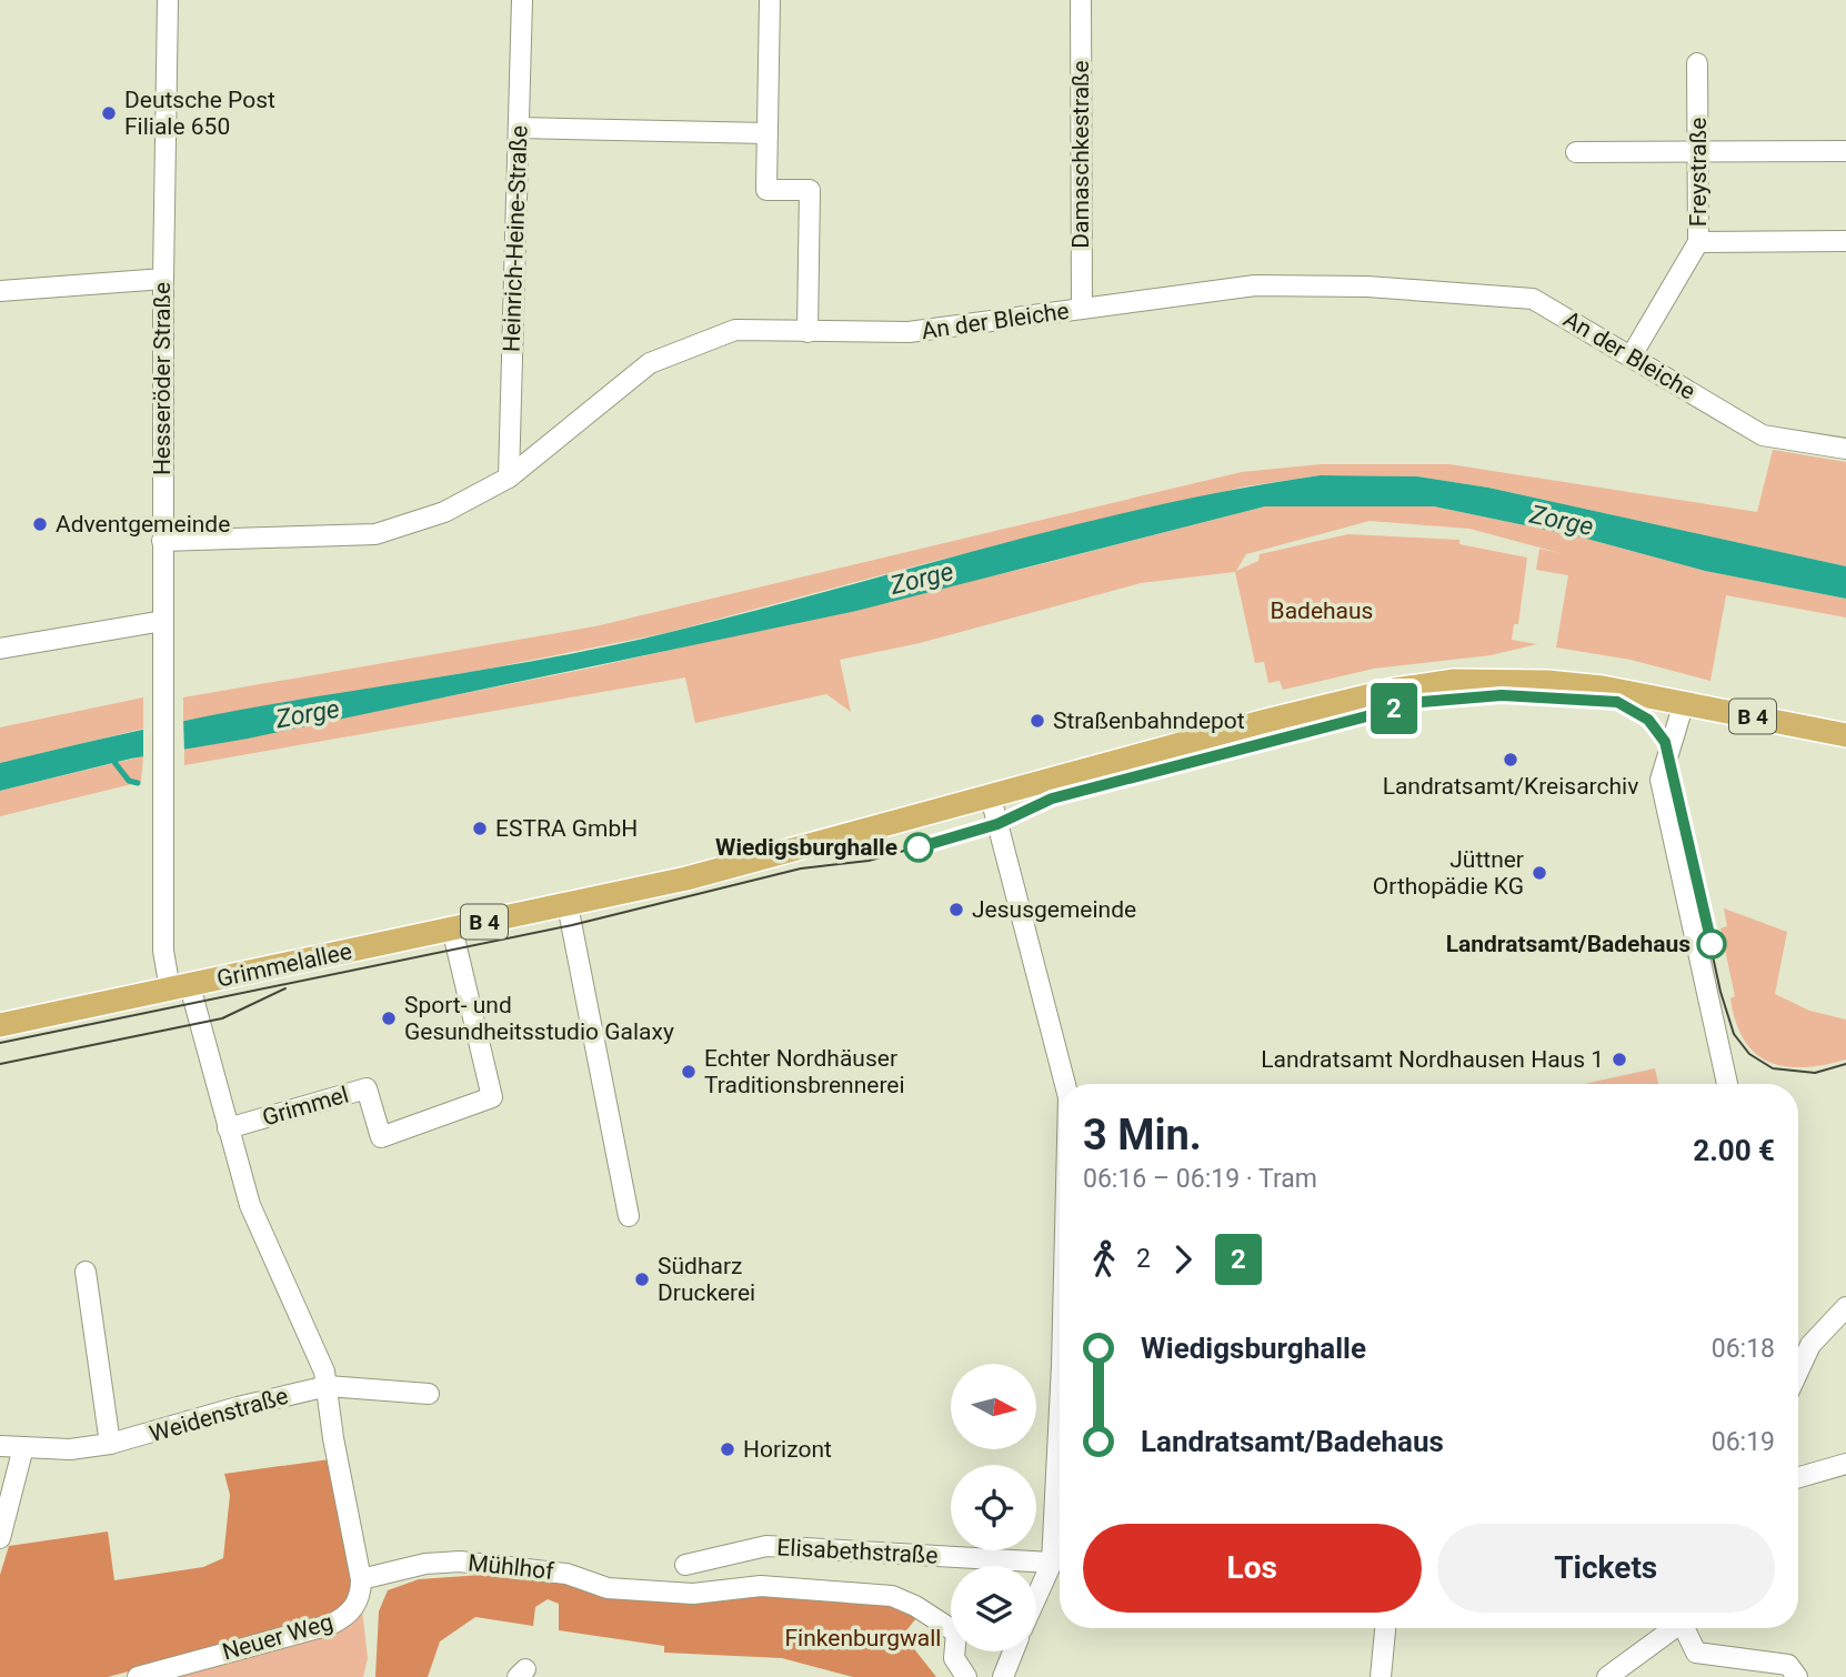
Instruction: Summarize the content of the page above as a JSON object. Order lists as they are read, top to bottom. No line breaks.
{"streets":{"main road":["B 4","Grimmelallee"],"street":["Damaschkestraße","Freystraße","Heinrich-Heine-Straße","An der Bleiche","Hesseröder Straße","Grimmel","Weidenstraße","Elisabethstraße","Mühlhof","Neuer Weg"]},"crossings":[["Damaschkestraße","An der Bleiche"],["Freystraße","An der Bleiche"],["Heinrich-Heine-Straße","An der Bleiche"],["An der Bleiche","Hesseröder Straße"],["Hesseröder Straße","Grimmelallee"],["Grimmelallee","Grimmel"],["Elisabethstraße","Mühlhof"],["Mühlhof","Neuer Weg"]],"water":["Zorge"],"parks":["Badehaus","Finkenburgwall"],"places":["Deutsche Post Filiale 650","Adventgemeinde","Straßenbahndepot","Landratsamt/Kreisarchiv","ESTRA GmbH","Wiedigsburghalle","Jüttner Orthopädie KG","Jesusgemeinde","Landratsamt/Badehaus","Sport- und Gesundheitsstudio Galaxy","Landratsamt Nordhausen Haus 1","Echter Nordhäuser Traditionsbrennerei","Südharz Druckerei","Horizont"],"lines":["tram line 2"],"north":"right","page":{"on_map":"2","heading":["3 Min.","06:16 – 06:19 · Tram","2.00 €"],"legs":["2","2"],"list":[{"name":"Wiedigsburghalle","value":"06:18"},{"name":"Landratsamt/Badehaus","value":"06:19"}],"buttons":["Los","Tickets"]}}
